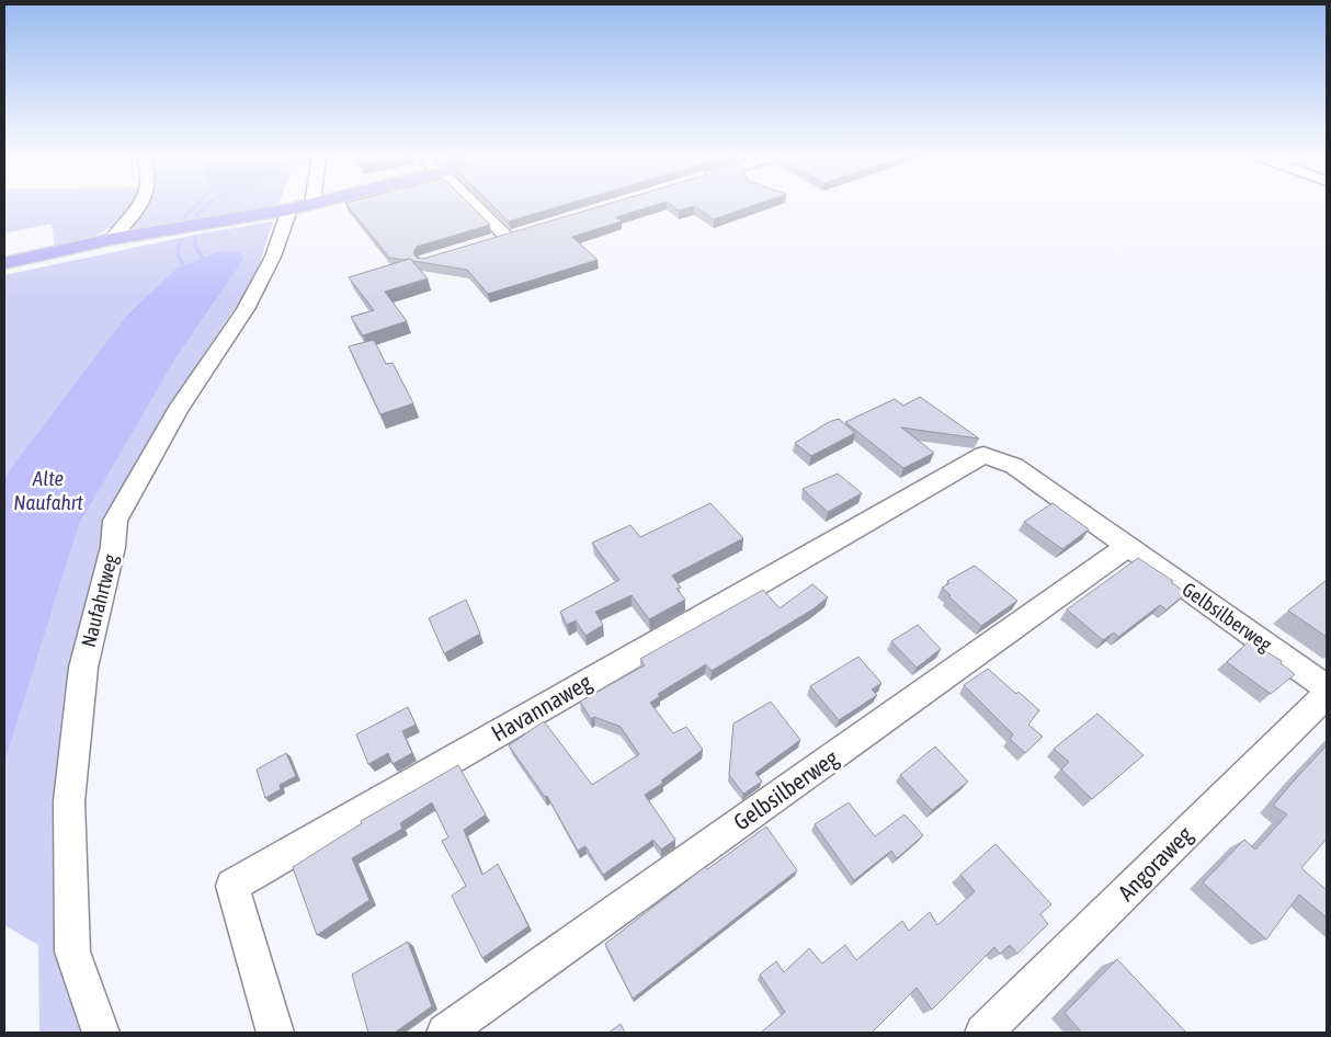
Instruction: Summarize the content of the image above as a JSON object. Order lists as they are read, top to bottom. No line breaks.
{"streets":{"street":["Naufahrtweg","Gelbsilberweg","Havannaweg","Angoraweg"]},"crossings":[["Gelbsilberweg","Havannaweg"]],"water":["Alte Naufahrt"]}
